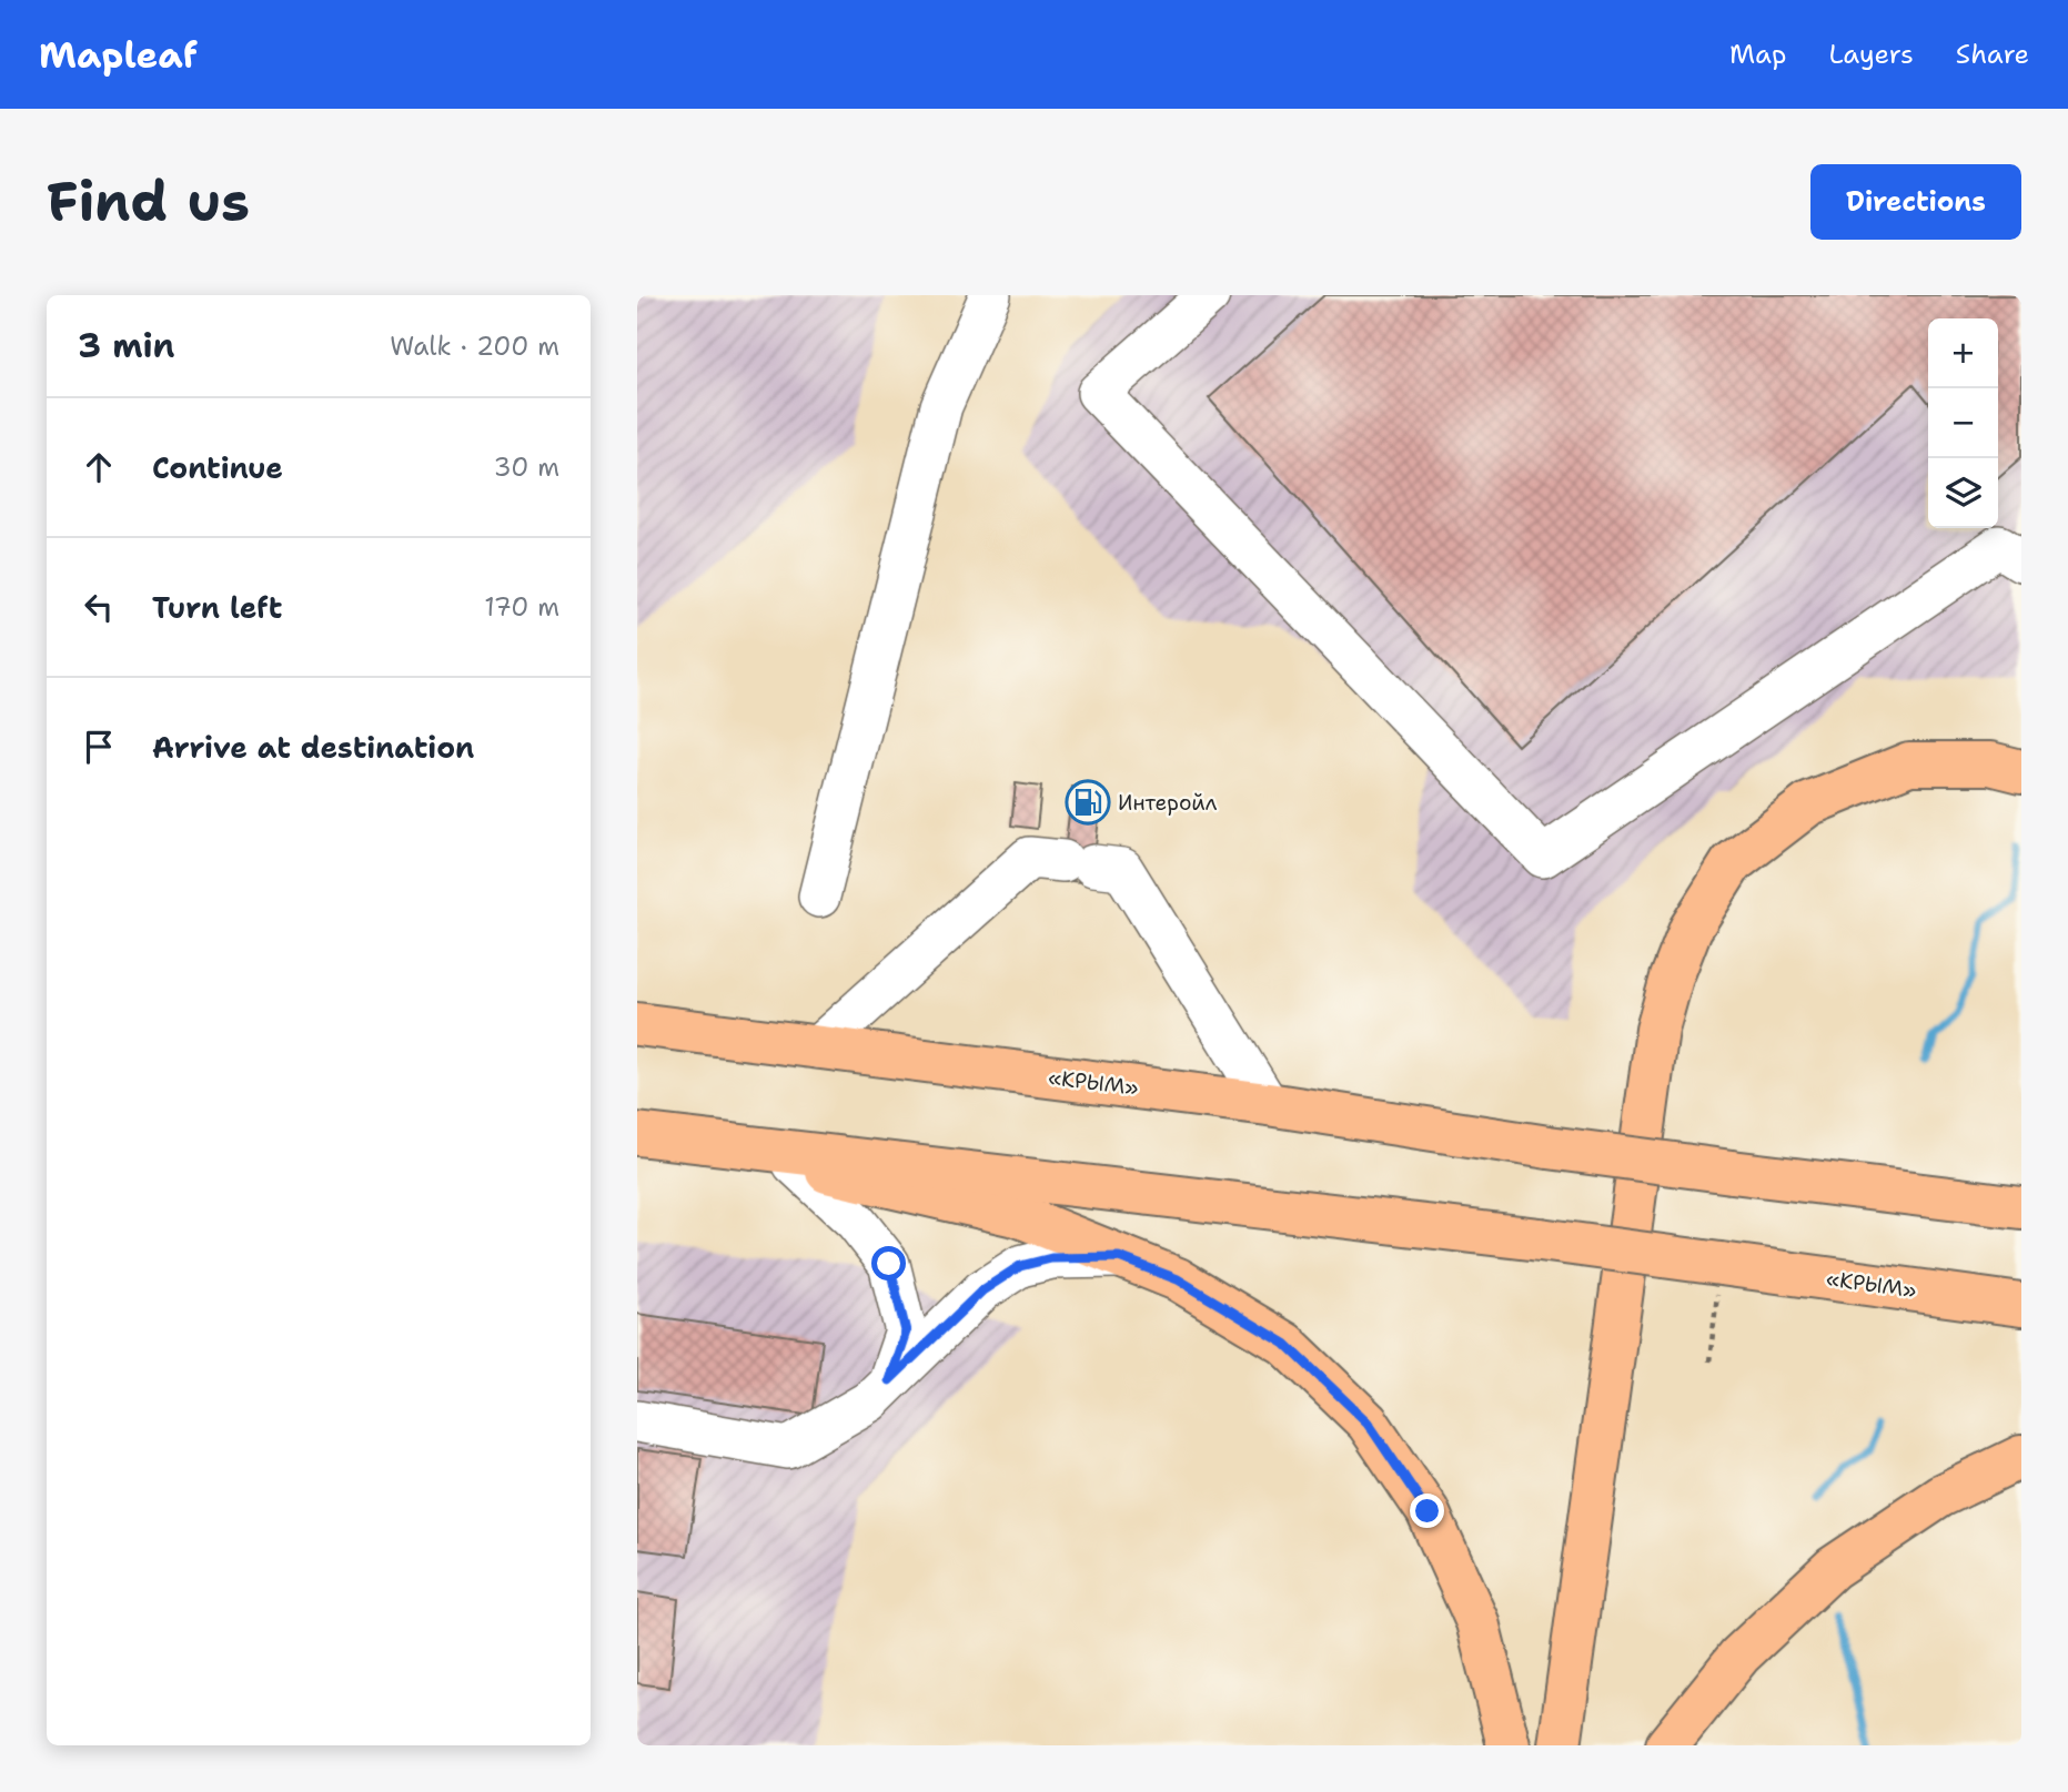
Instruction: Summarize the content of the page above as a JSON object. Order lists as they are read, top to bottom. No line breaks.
{"streets":{"main road":["«КРЫМ»"]},"places":{"fuel station":["Интеройл"]},"page":{"header":"Mapleaf","nav":["Map","Layers","Share"],"buttons":"Directions","title":"Find us","heading":["3 min","Walk · 200 m"],"map_buttons":["+","−"],"list":[["Continue","30 m"],["Turn left","170 m"],"Arrive at destination"]}}
